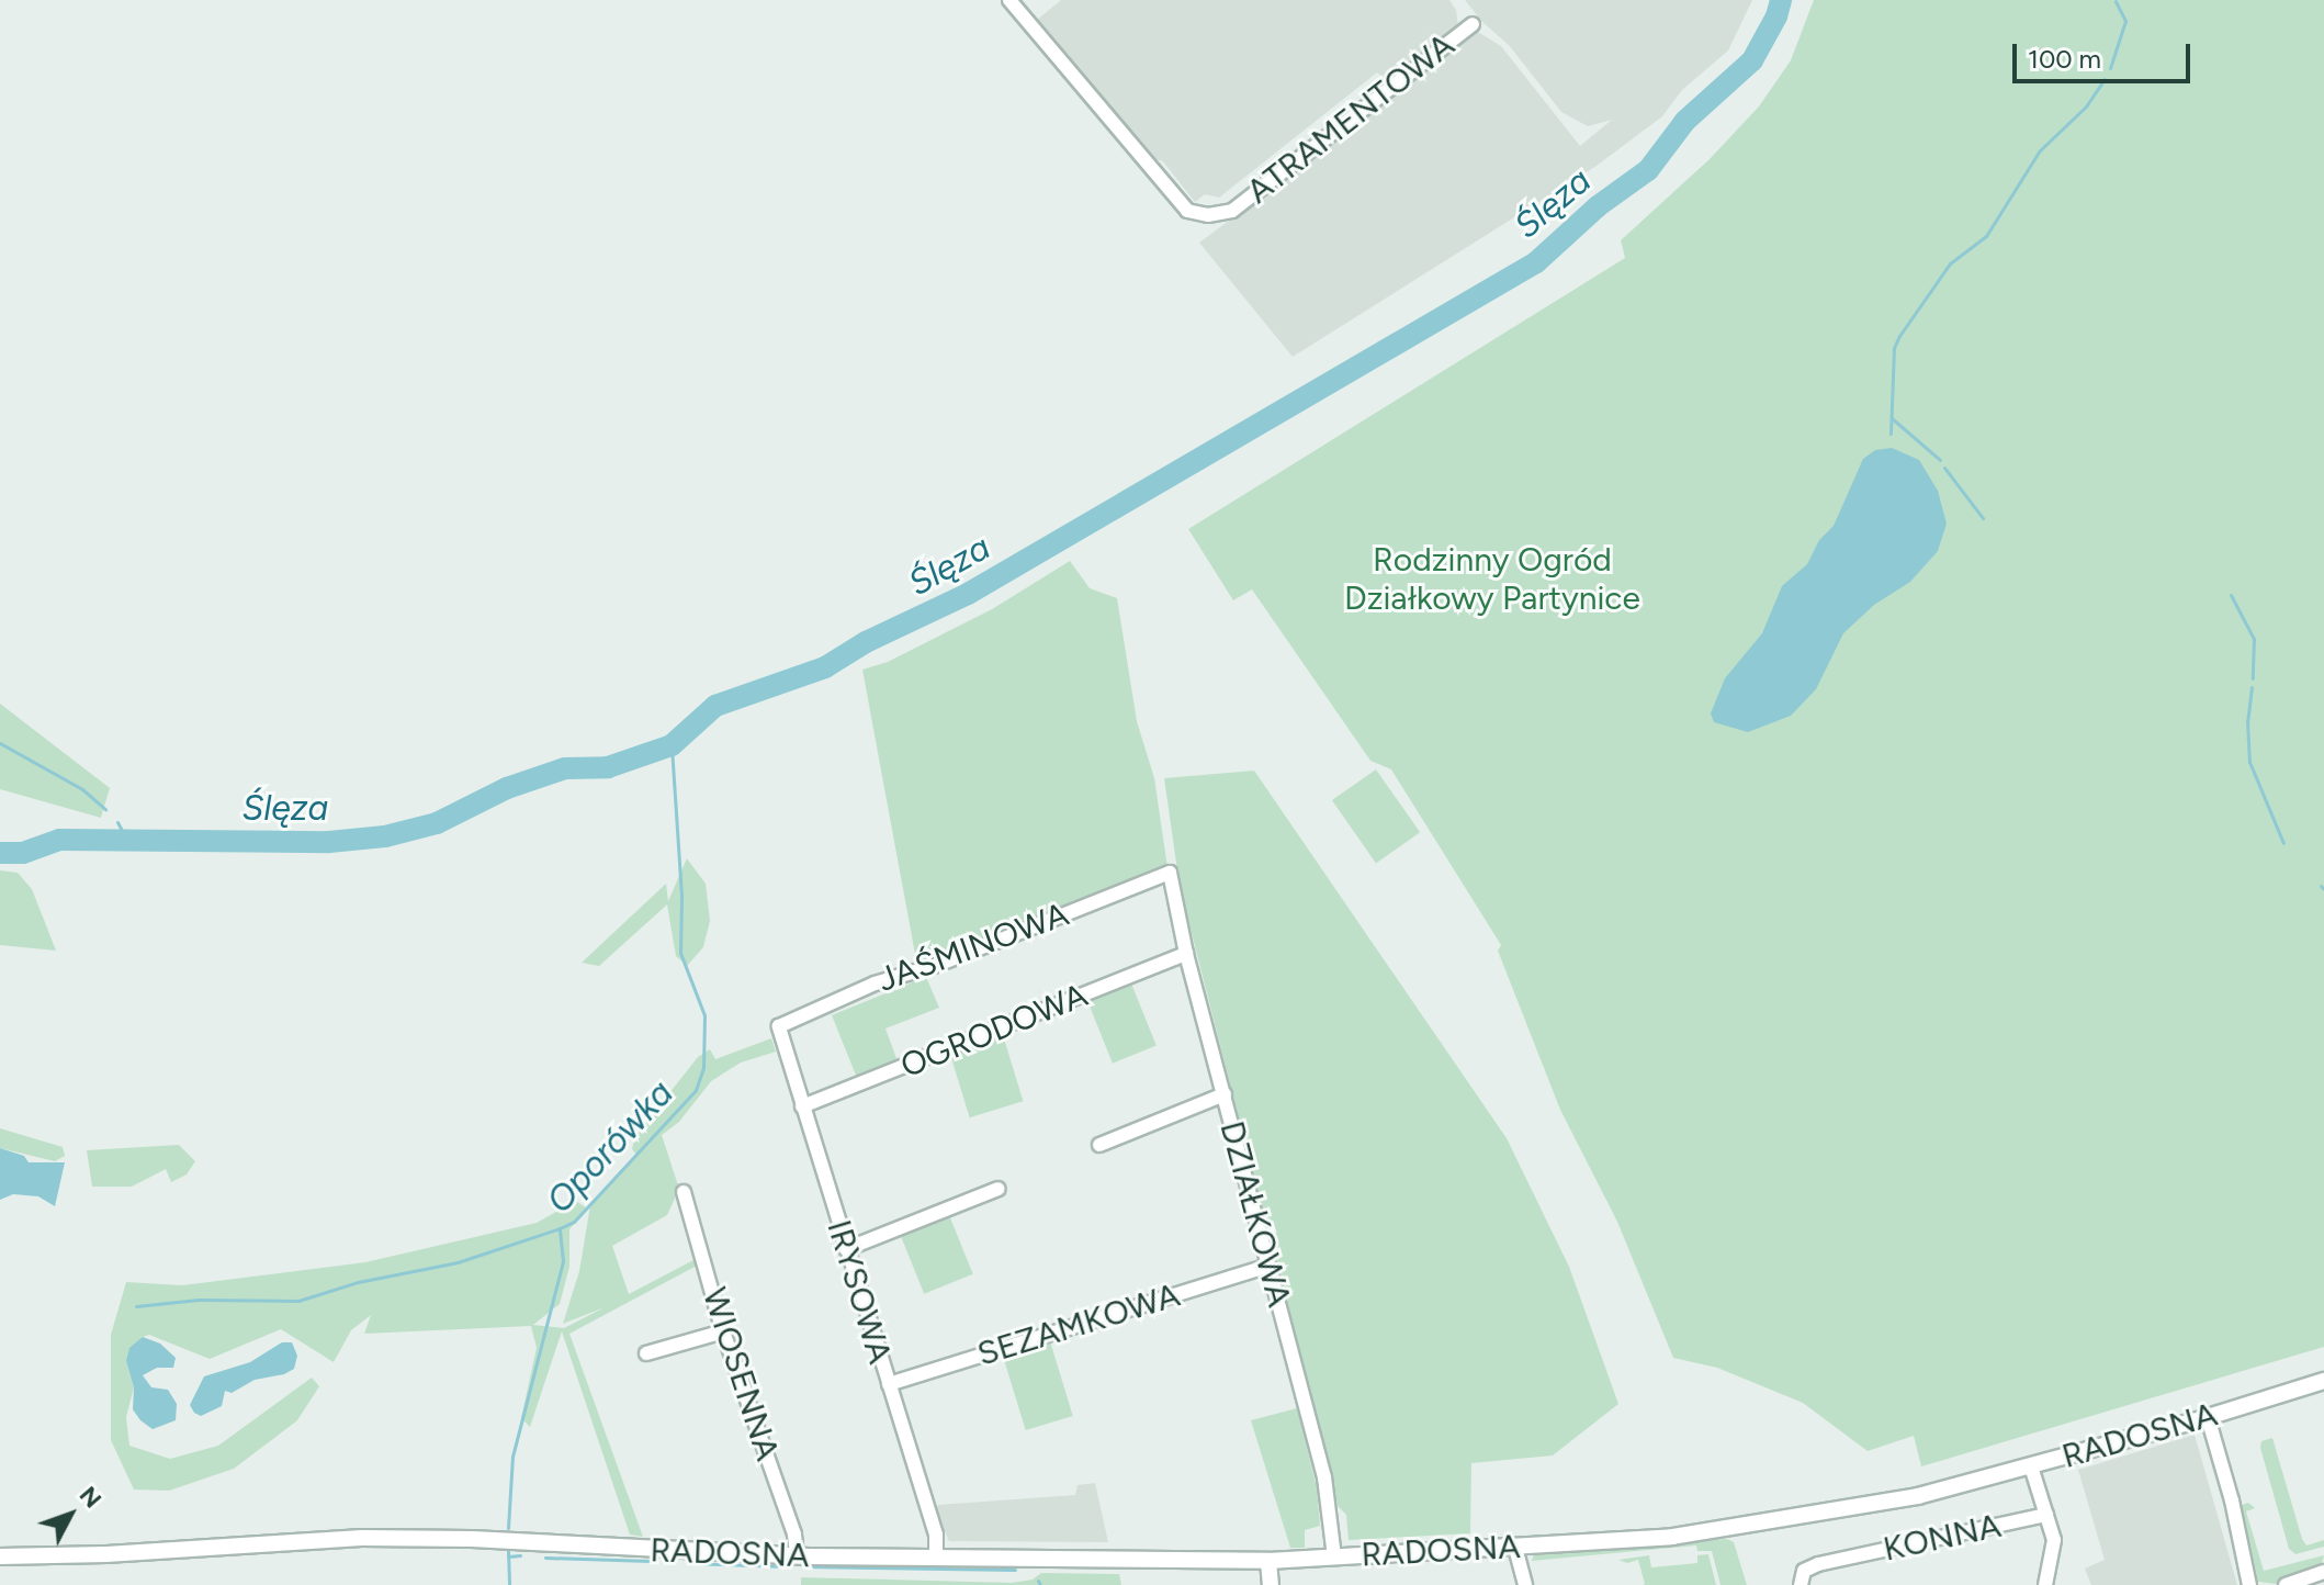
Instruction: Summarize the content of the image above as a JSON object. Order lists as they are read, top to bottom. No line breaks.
{"streets":{"street":["ATRAMENTOWA","JAŚMINOWA","OGRODOWA","DZIAŁKOWA","IRYSOWA","SEZAMKOWA","WIOSENNA","RADOSNA","KONNA"]},"crossings":[["JAŚMINOWA","DZIAŁKOWA"],["JAŚMINOWA","IRYSOWA"],["OGRODOWA","DZIAŁKOWA"],["OGRODOWA","IRYSOWA"],["DZIAŁKOWA","SEZAMKOWA"],["DZIAŁKOWA","RADOSNA"],["IRYSOWA","SEZAMKOWA"],["IRYSOWA","RADOSNA"],["WIOSENNA","RADOSNA"]],"water":["Ślęza","Oporówka"],"parks":["Rodzinny Ogród Działkowy Partynice"],"scale_bar":"100 m","north":"top right"}
